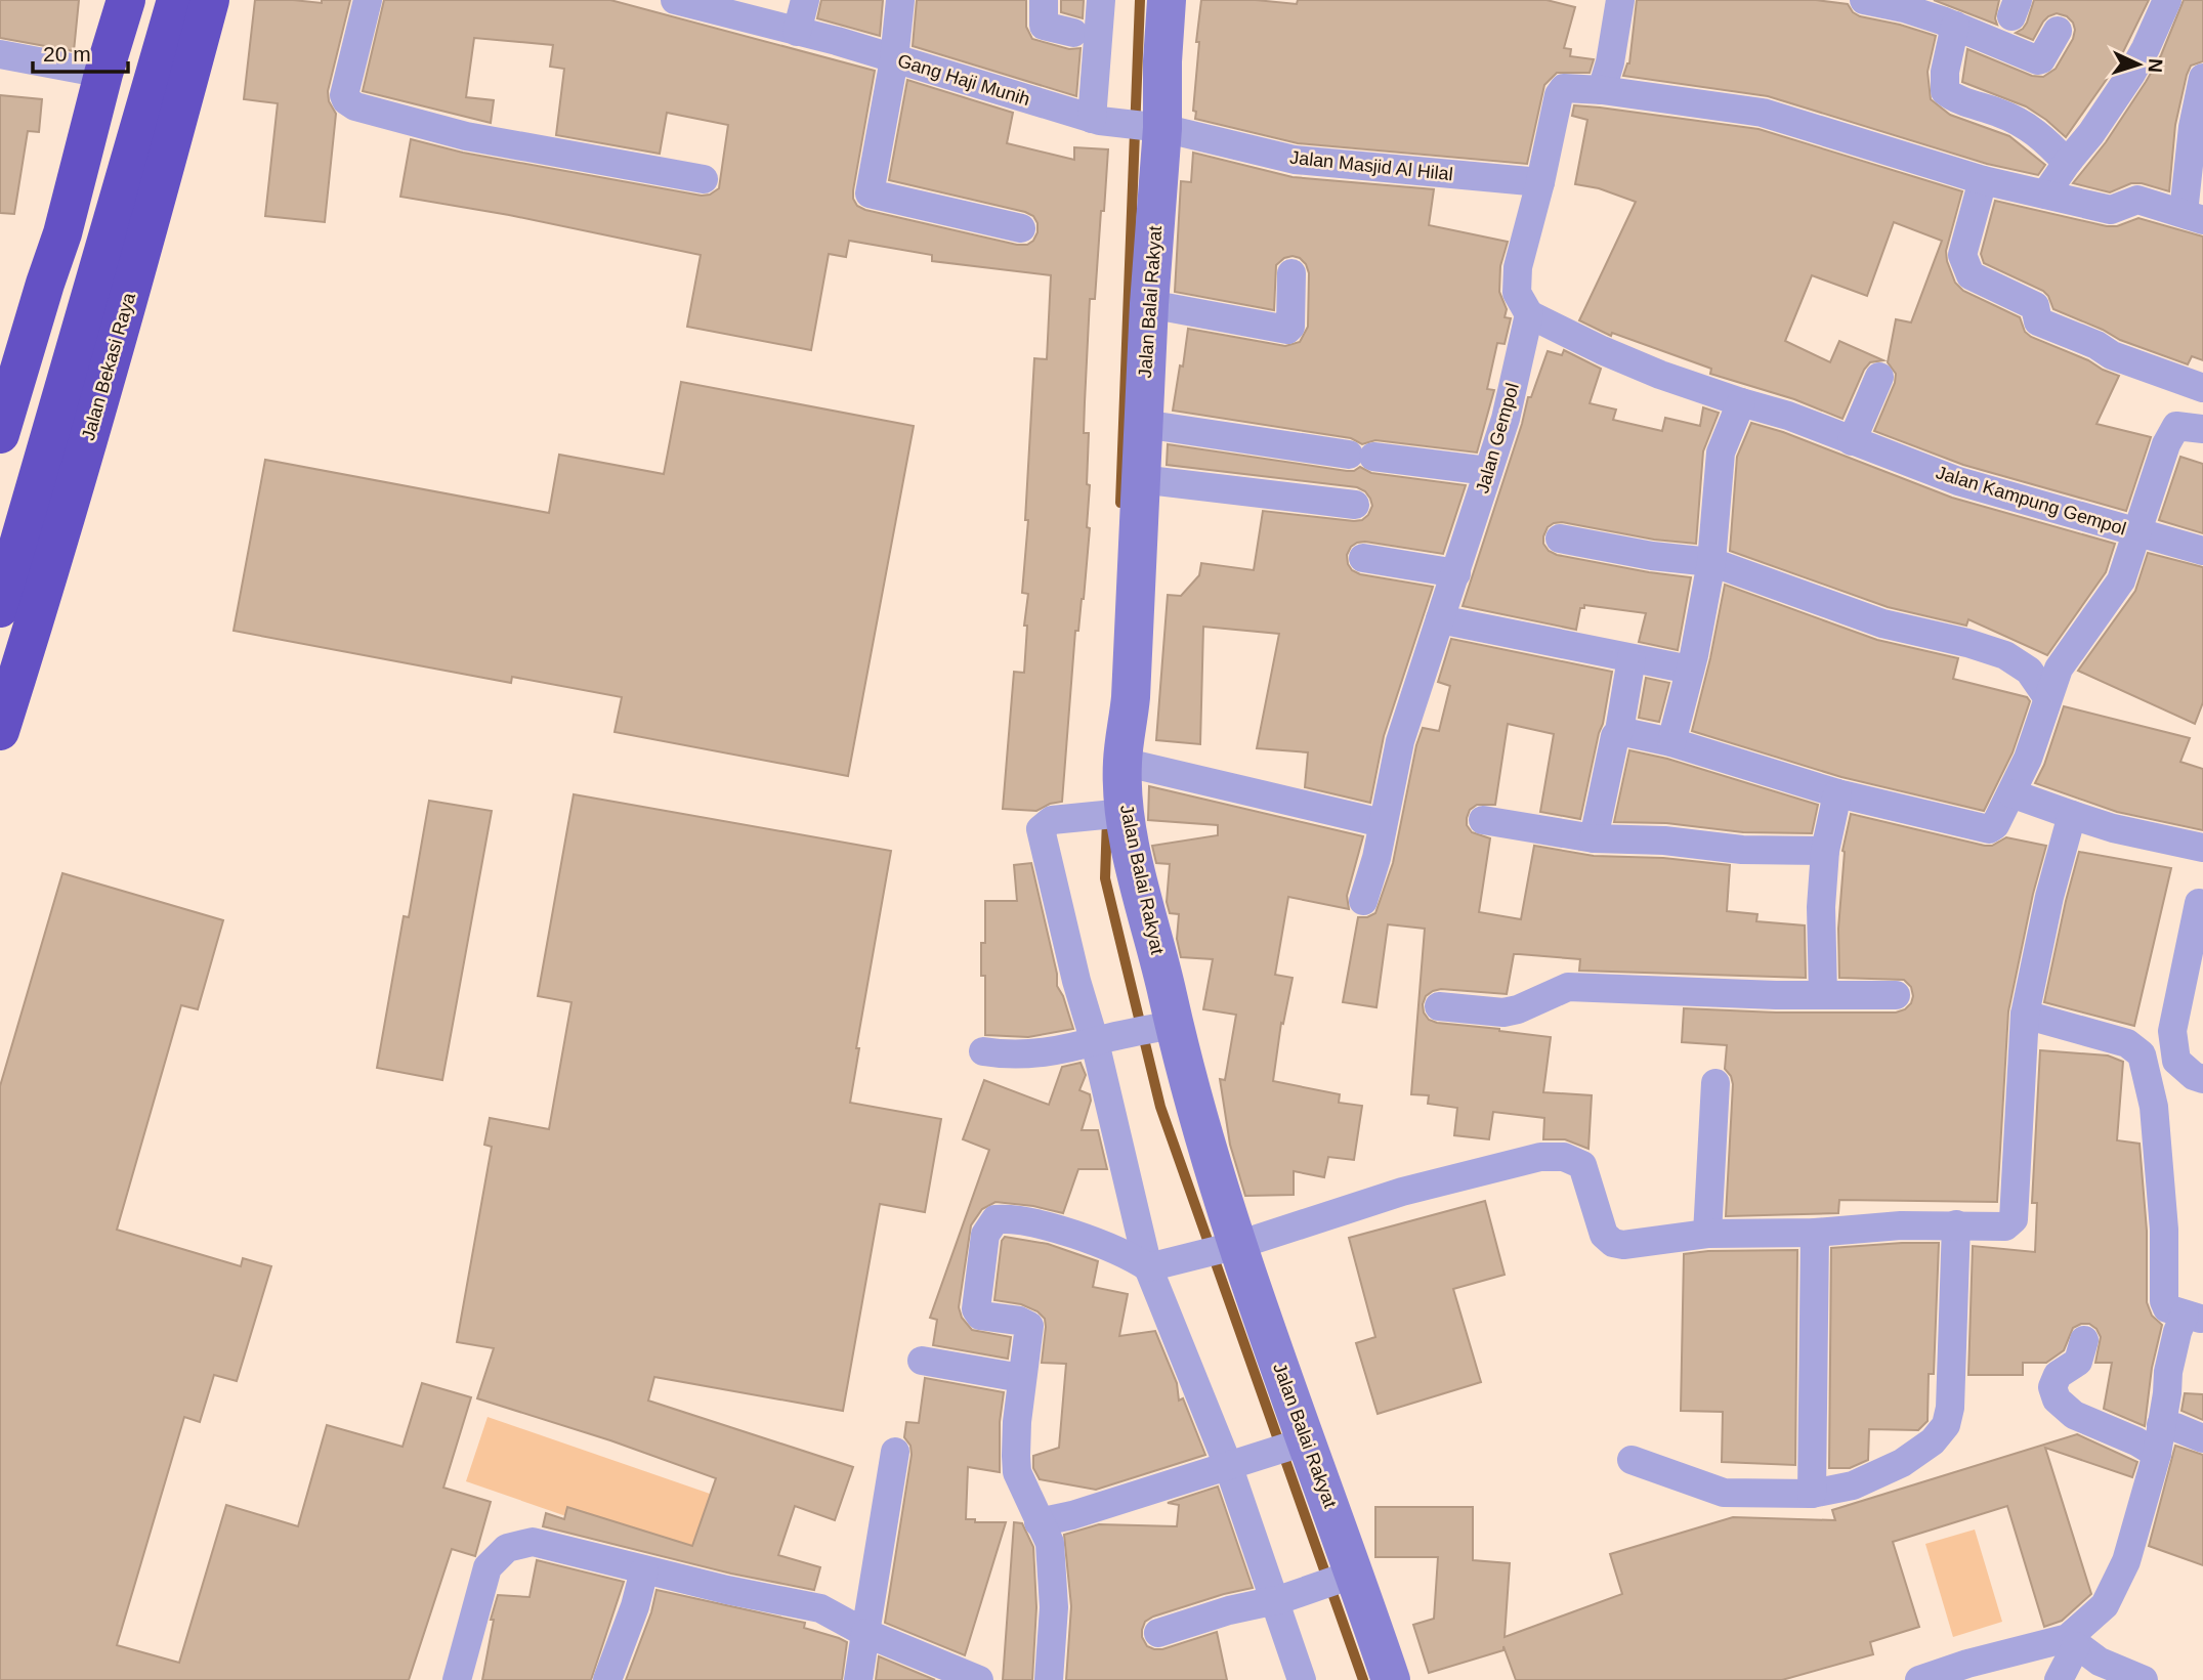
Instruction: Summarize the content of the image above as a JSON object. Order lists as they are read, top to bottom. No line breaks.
{"streets":{"highway":["Jalan Bekasi Raya"],"street":["Gang Haji Munih","Jalan Masjid Al Hilal","Jalan Balai Rakyat","Jalan Gempol","Jalan Kampung Gempol"]},"crossings":[["Gang Haji Munih","Jalan Masjid Al Hilal"],["Gang Haji Munih","Jalan Balai Rakyat"],["Jalan Masjid Al Hilal","Jalan Balai Rakyat"],["Jalan Gempol","Jalan Kampung Gempol"]],"scale_bar":"20 m","north":"right"}
